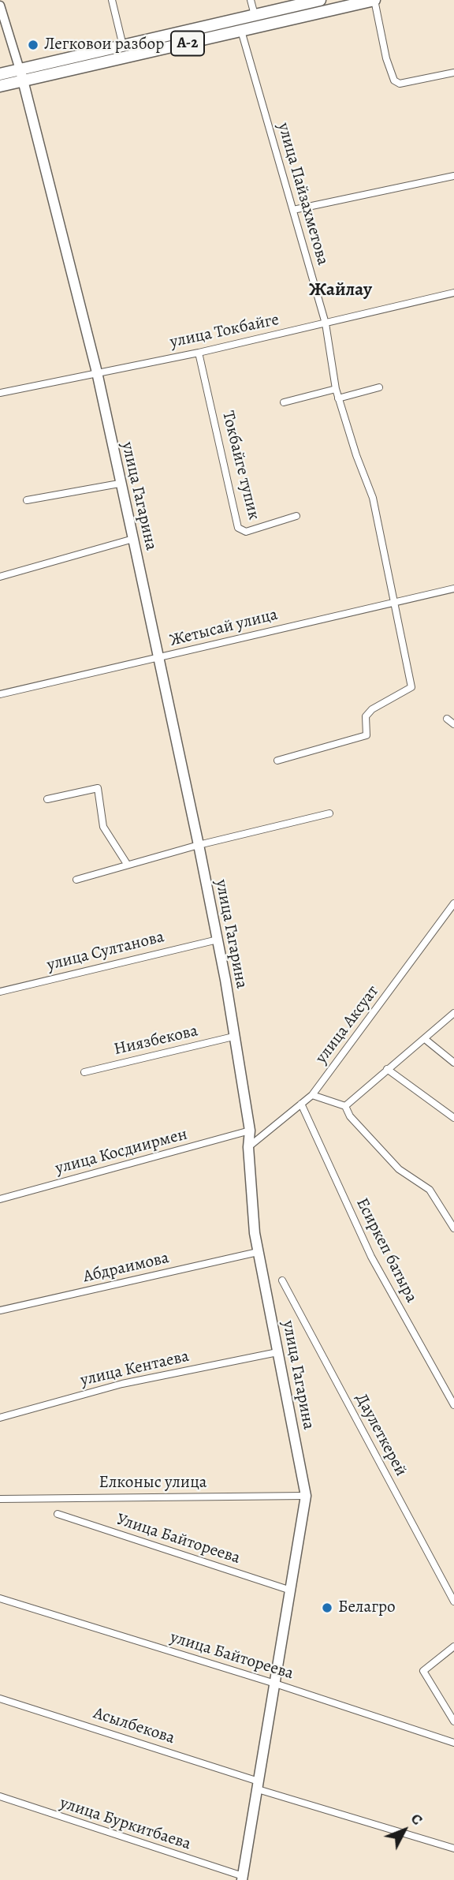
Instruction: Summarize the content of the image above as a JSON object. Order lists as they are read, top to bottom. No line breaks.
{"streets":{"highway":["A-2"],"main road":["улица Гагарина"],"street":["улица Пайзахметова","улица Токбайге","Токбайге тупик","Жетысай улица","улица Султанова","улица Аксуат","Ниязбекова","улица Косдиирмен","Есиркеп батыра","Абдраимова","улица Кентаева","Даулеткерей","Елконыс улица","Улица Байтореева","улица Байтореева","Асылбекова","улица Буркитбаева"]},"crossings":[["A-2","улица Пайзахметова"],["A-2","улица Гагарина"],["улица Пайзахметова","улица Токбайге"],["улица Пайзахметова","Жетысай улица"],["улица Токбайге","Токбайге тупик"],["улица Токбайге","улица Гагарина"],["улица Гагарина","Жетысай улица"],["улица Гагарина","улица Султанова"],["улица Гагарина","улица Аксуат"],["улица Гагарина","Ниязбекова"],["улица Гагарина","улица Косдиирмен"],["улица Гагарина","Абдраимова"],["улица Гагарина","улица Кентаева"],["улица Гагарина","Елконыс улица"],["улица Гагарина","Улица Байтореева"],["улица Гагарина","улица Байтореева"],["улица Гагарина","Асылбекова"],["улица Гагарина","улица Буркитбаева"],["улица Аксуат","Есиркеп батыра"]],"districts":["Жайлау"],"places":["Легковои разбор","Белагро"],"north":"top right"}
